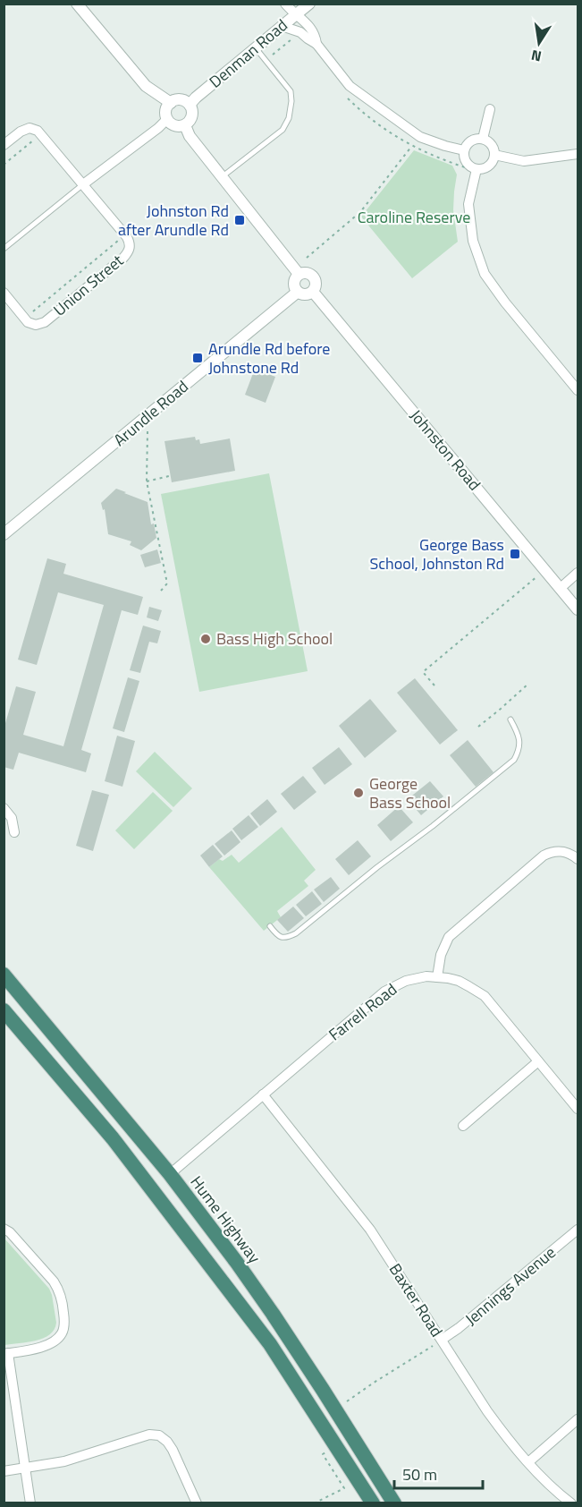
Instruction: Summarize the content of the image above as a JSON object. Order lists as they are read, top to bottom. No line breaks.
{"streets":{"highway":["Hume Highway"],"street":["Denman Road","Union Street","Arundle Road","Johnston Road","Farrell Road","Jennings Avenue","Baxter Road"]},"crossings":[["Arundle Road","Johnston Road"],["Farrell Road","Hume Highway"],["Farrell Road","Baxter Road"],["Jennings Avenue","Baxter Road"]],"parks":["Caroline Reserve"],"places":{"transit":["Johnston Rd after Arundle Rd","Arundle Rd before Johnstone Rd","George Bass School, Johnston Rd"],"other":["Bass High School","George Bass School"]},"scale_bar":"50 m","north":"bottom"}
